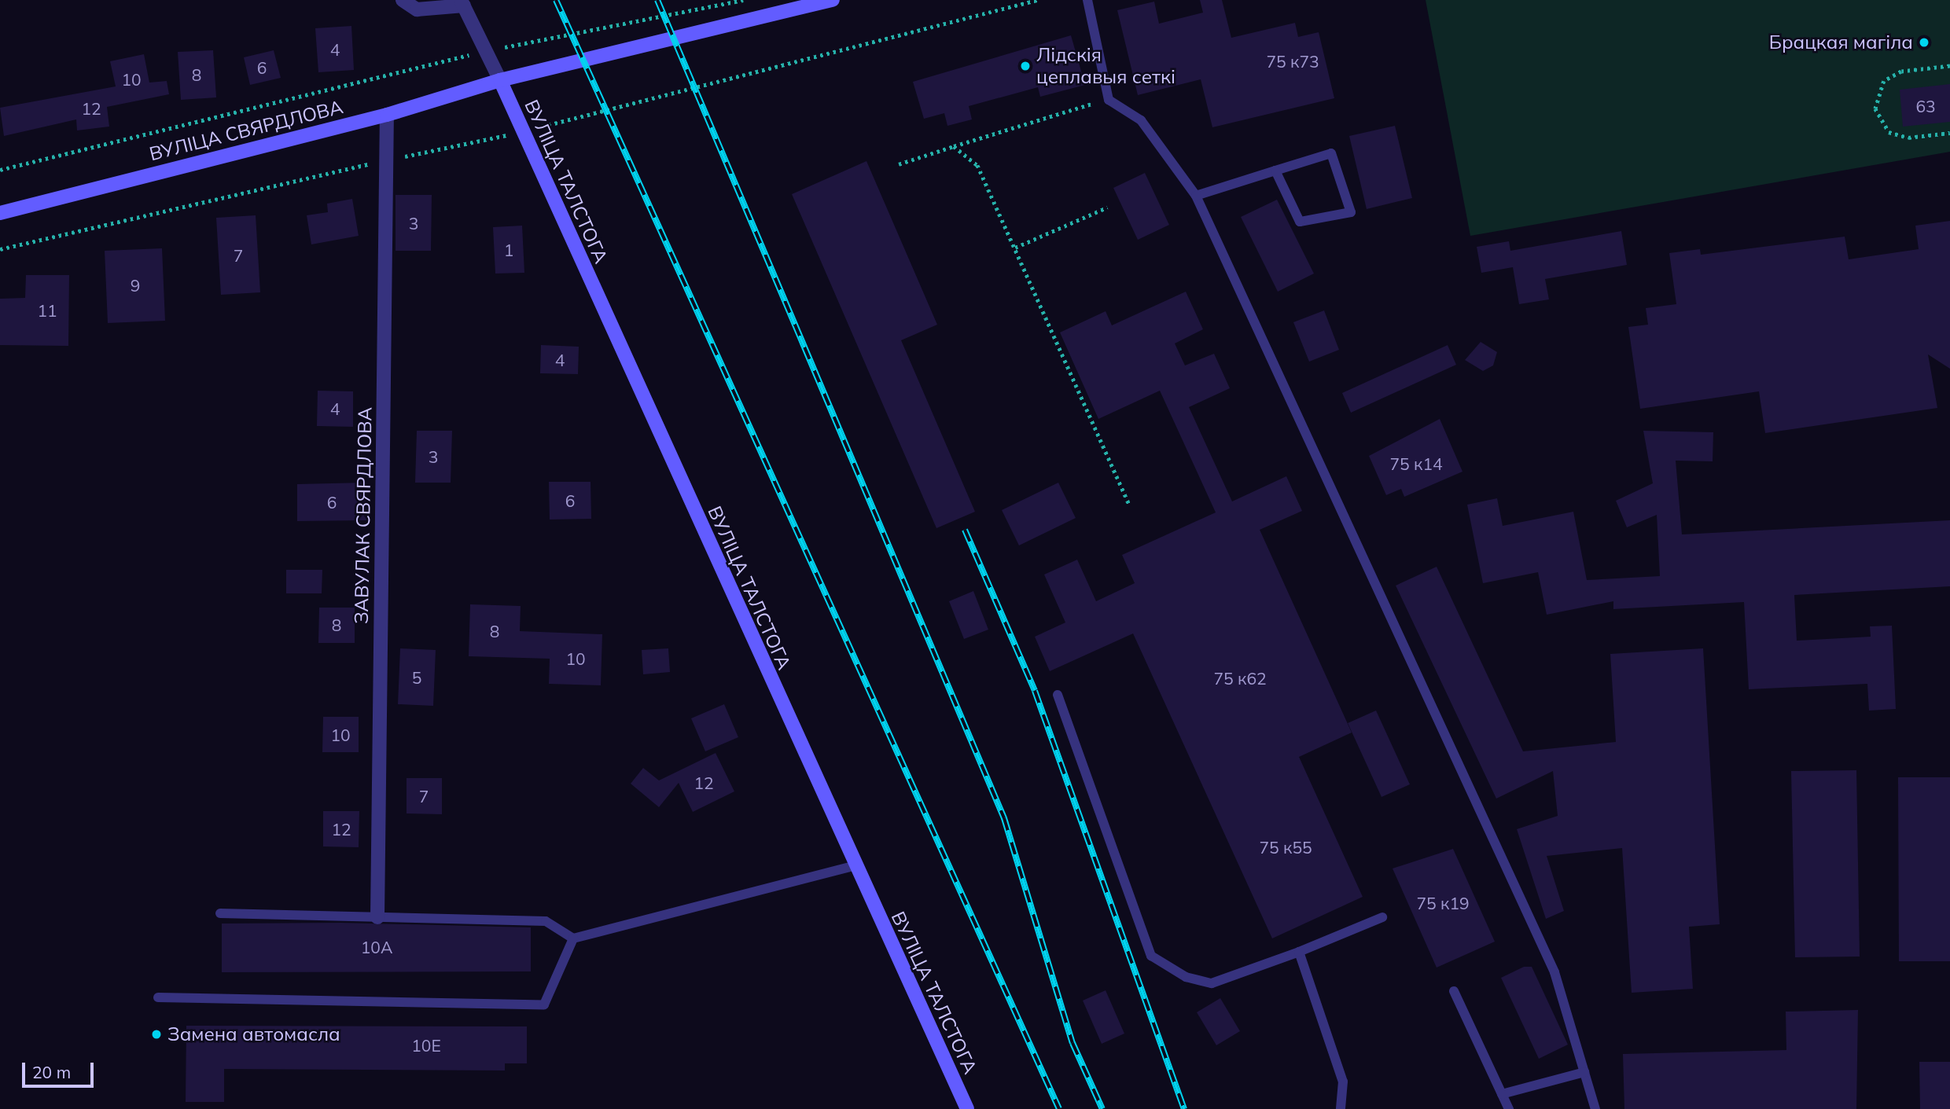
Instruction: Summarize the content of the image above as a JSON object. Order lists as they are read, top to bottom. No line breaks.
{"streets":{"main road":["ВУЛІЦА СВЯРДЛОВА","ВУЛІЦА ТАЛСТОГА"],"street":["ЗАВУЛАК СВЯРДЛОВА"]},"crossings":[["ВУЛІЦА СВЯРДЛОВА","ВУЛІЦА ТАЛСТОГА"],["ВУЛІЦА СВЯРДЛОВА","ЗАВУЛАК СВЯРДЛОВА"]],"places":["Брацкая магіла","Лідскія цеплавыя сеткі","Замена автомасла"],"house_numbers":["4","75 к73","6","8","10","63","12","3","1","7","9","11","4","4","3","75 к14","6","6","8","8","10","5","75 к62","10","12","7","12","75 к55","75 к19","10А","10Е"],"scale_bar":"20 m"}
